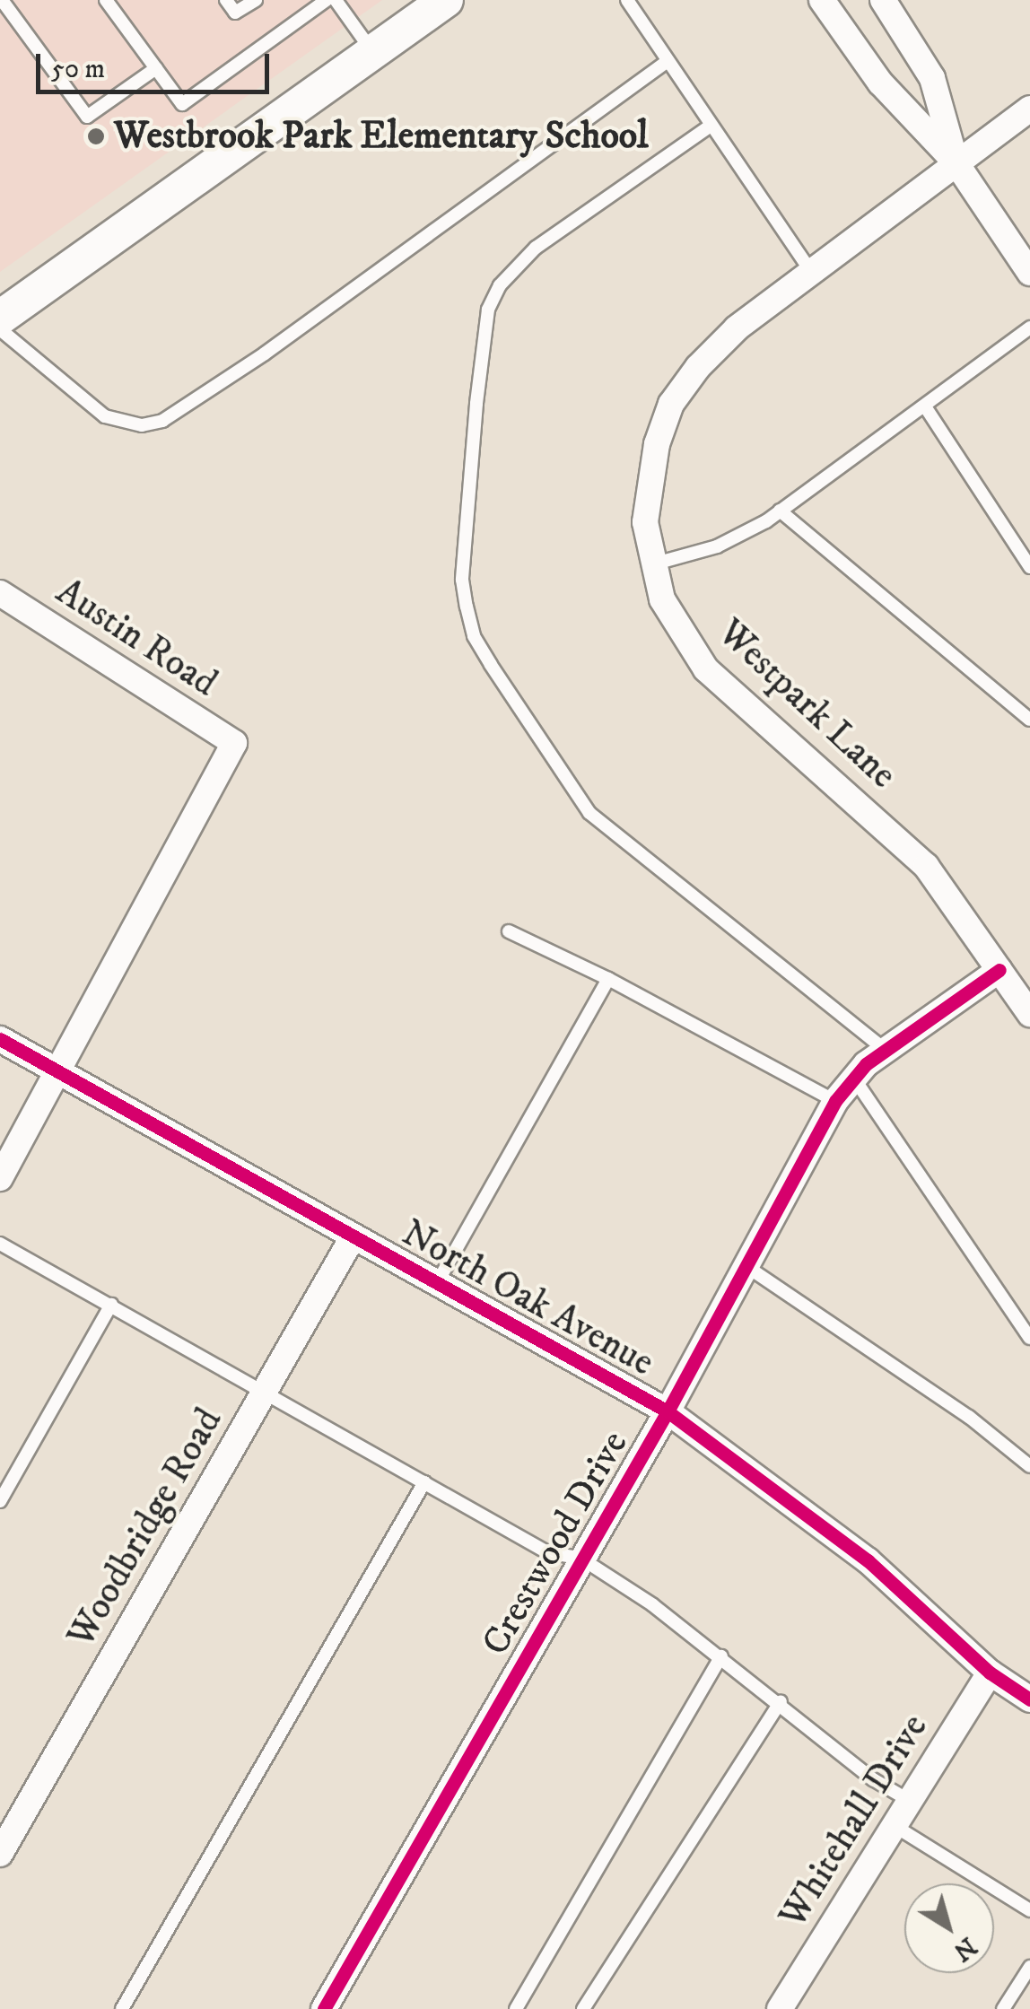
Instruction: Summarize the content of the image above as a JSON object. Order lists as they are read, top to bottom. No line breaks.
{"streets":{"street":["Austin Road","Westpark Lane","North Oak Avenue","Woodbridge Road","Crestwood Drive","Whitehall Drive"]},"crossings":[["Austin Road","North Oak Avenue"],["Westpark Lane","Crestwood Drive"],["North Oak Avenue","Woodbridge Road"],["North Oak Avenue","Crestwood Drive"],["North Oak Avenue","Whitehall Drive"]],"places":["Westbrook Park Elementary School"],"scale_bar":"50 m","north":"bottom right"}
